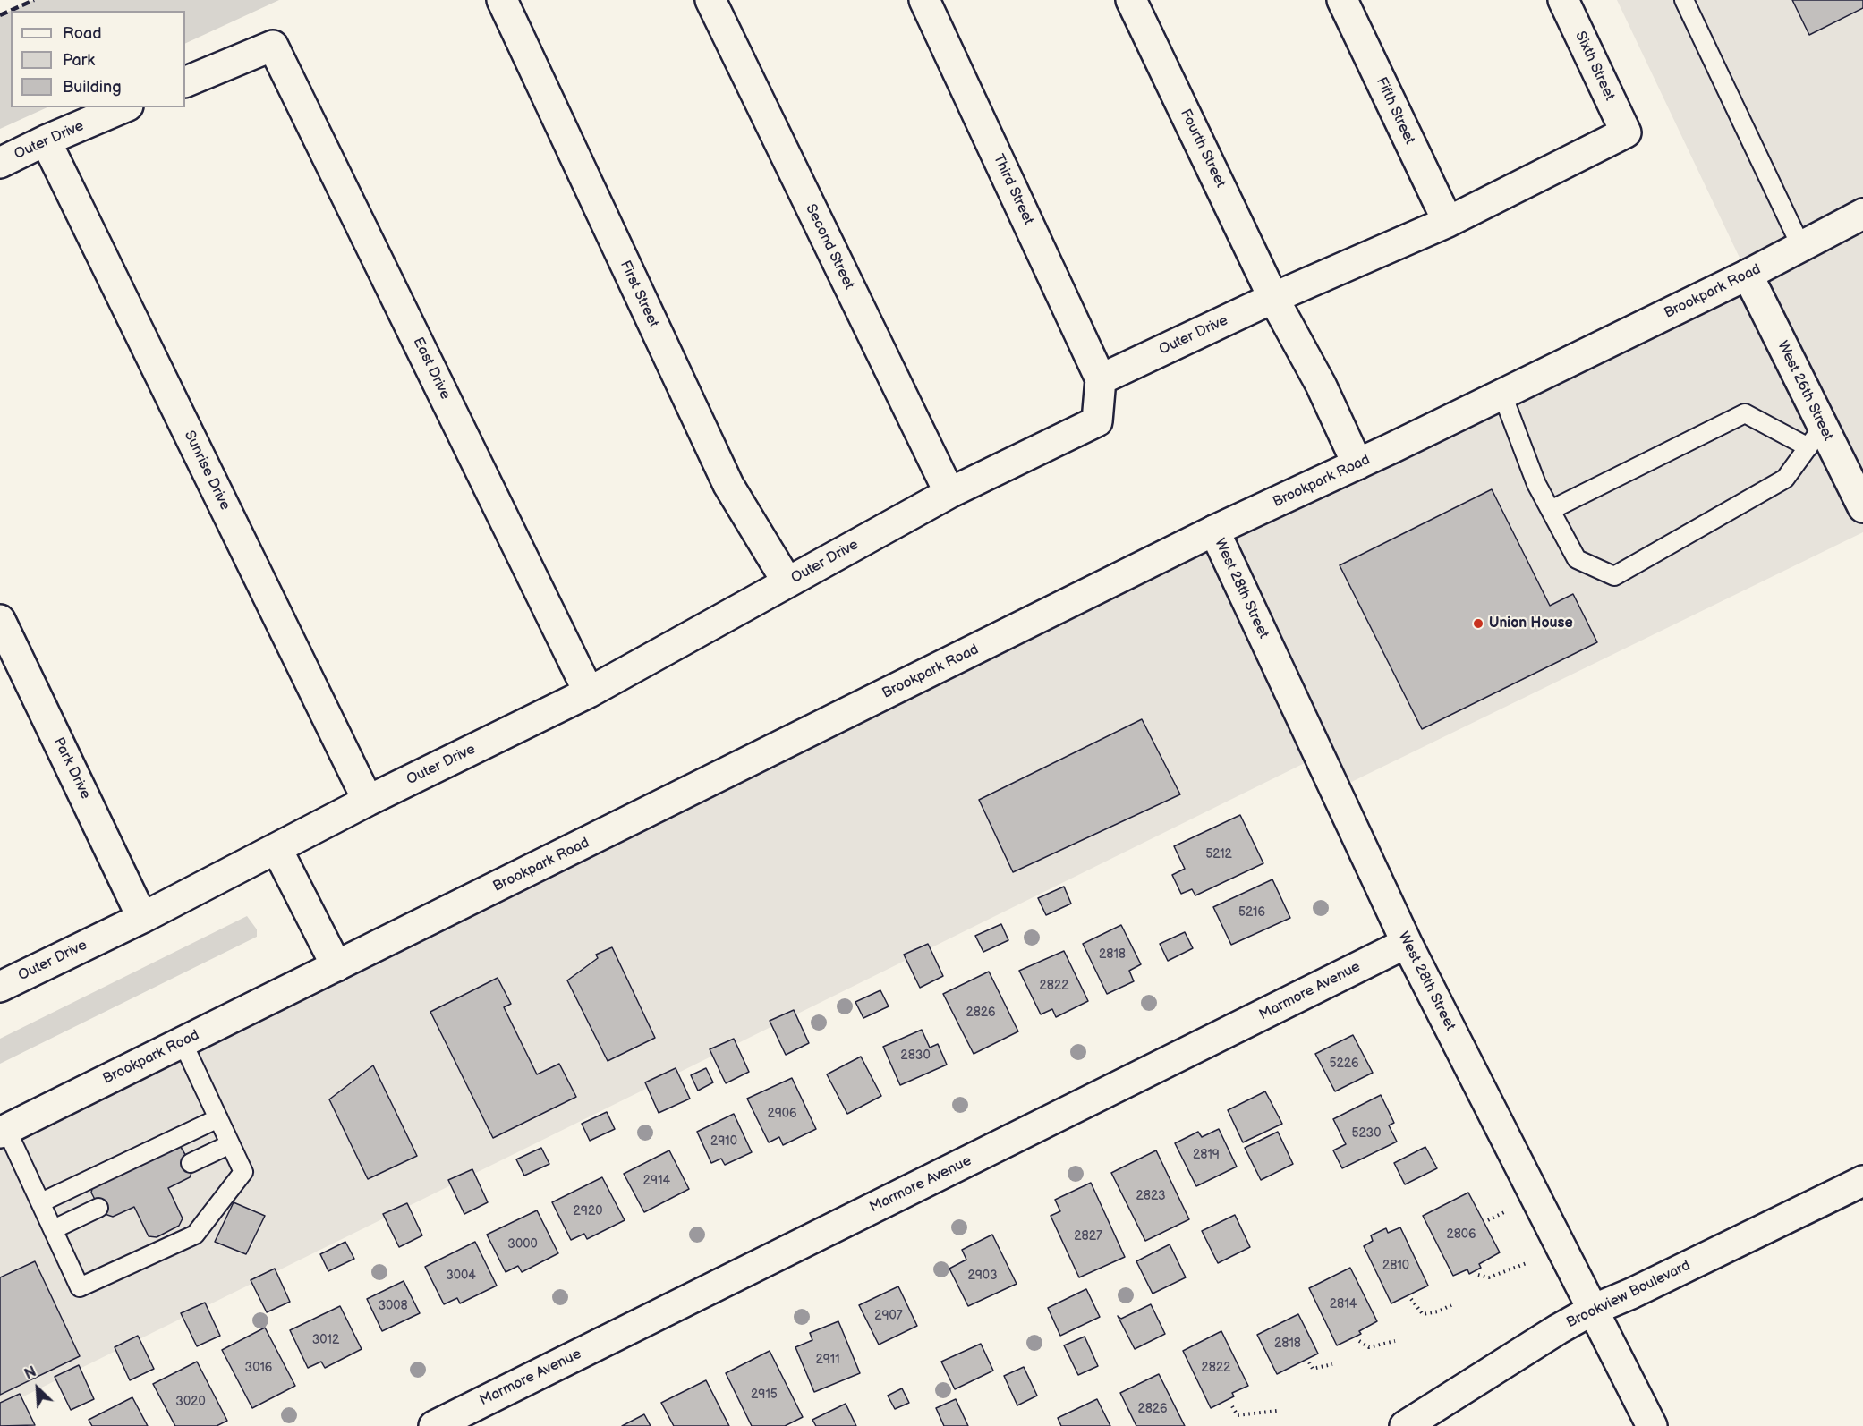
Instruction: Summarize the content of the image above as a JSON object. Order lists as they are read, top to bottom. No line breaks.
{"streets":{"street":["Sixth Street","Fifth Street","Outer Drive","Fourth Street","Third Street","Second Street","Brookpark Road","First Street","East Drive","West 26th Street","Sunrise Drive","West 28th Street","Park Drive","Marmore Avenue","Brookview Boulevard"]},"crossings":[["Sixth Street","Outer Drive"],["Fifth Street","Outer Drive"],["Outer Drive","Fourth Street"],["Outer Drive","Third Street"],["Outer Drive","Second Street"],["Outer Drive","First Street"],["Outer Drive","East Drive"],["Outer Drive","Sunrise Drive"],["Outer Drive","Park Drive"],["Fourth Street","Brookpark Road"],["Brookpark Road","West 26th Street"],["Brookpark Road","West 28th Street"],["West 28th Street","Marmore Avenue"],["West 28th Street","Brookview Boulevard"]],"places":["Union House"],"house_numbers":["5212","5216","2818","2822","2826","2830","5226","2906","5230","2910","2819","2914","2823","2920","2806","2827","3000","2810","3004","2903","2814","3008","2907","3012","2818","2911","3016","2822","2915","3020","2826"],"legend":["Road","Park","Building"],"north":"top left"}
